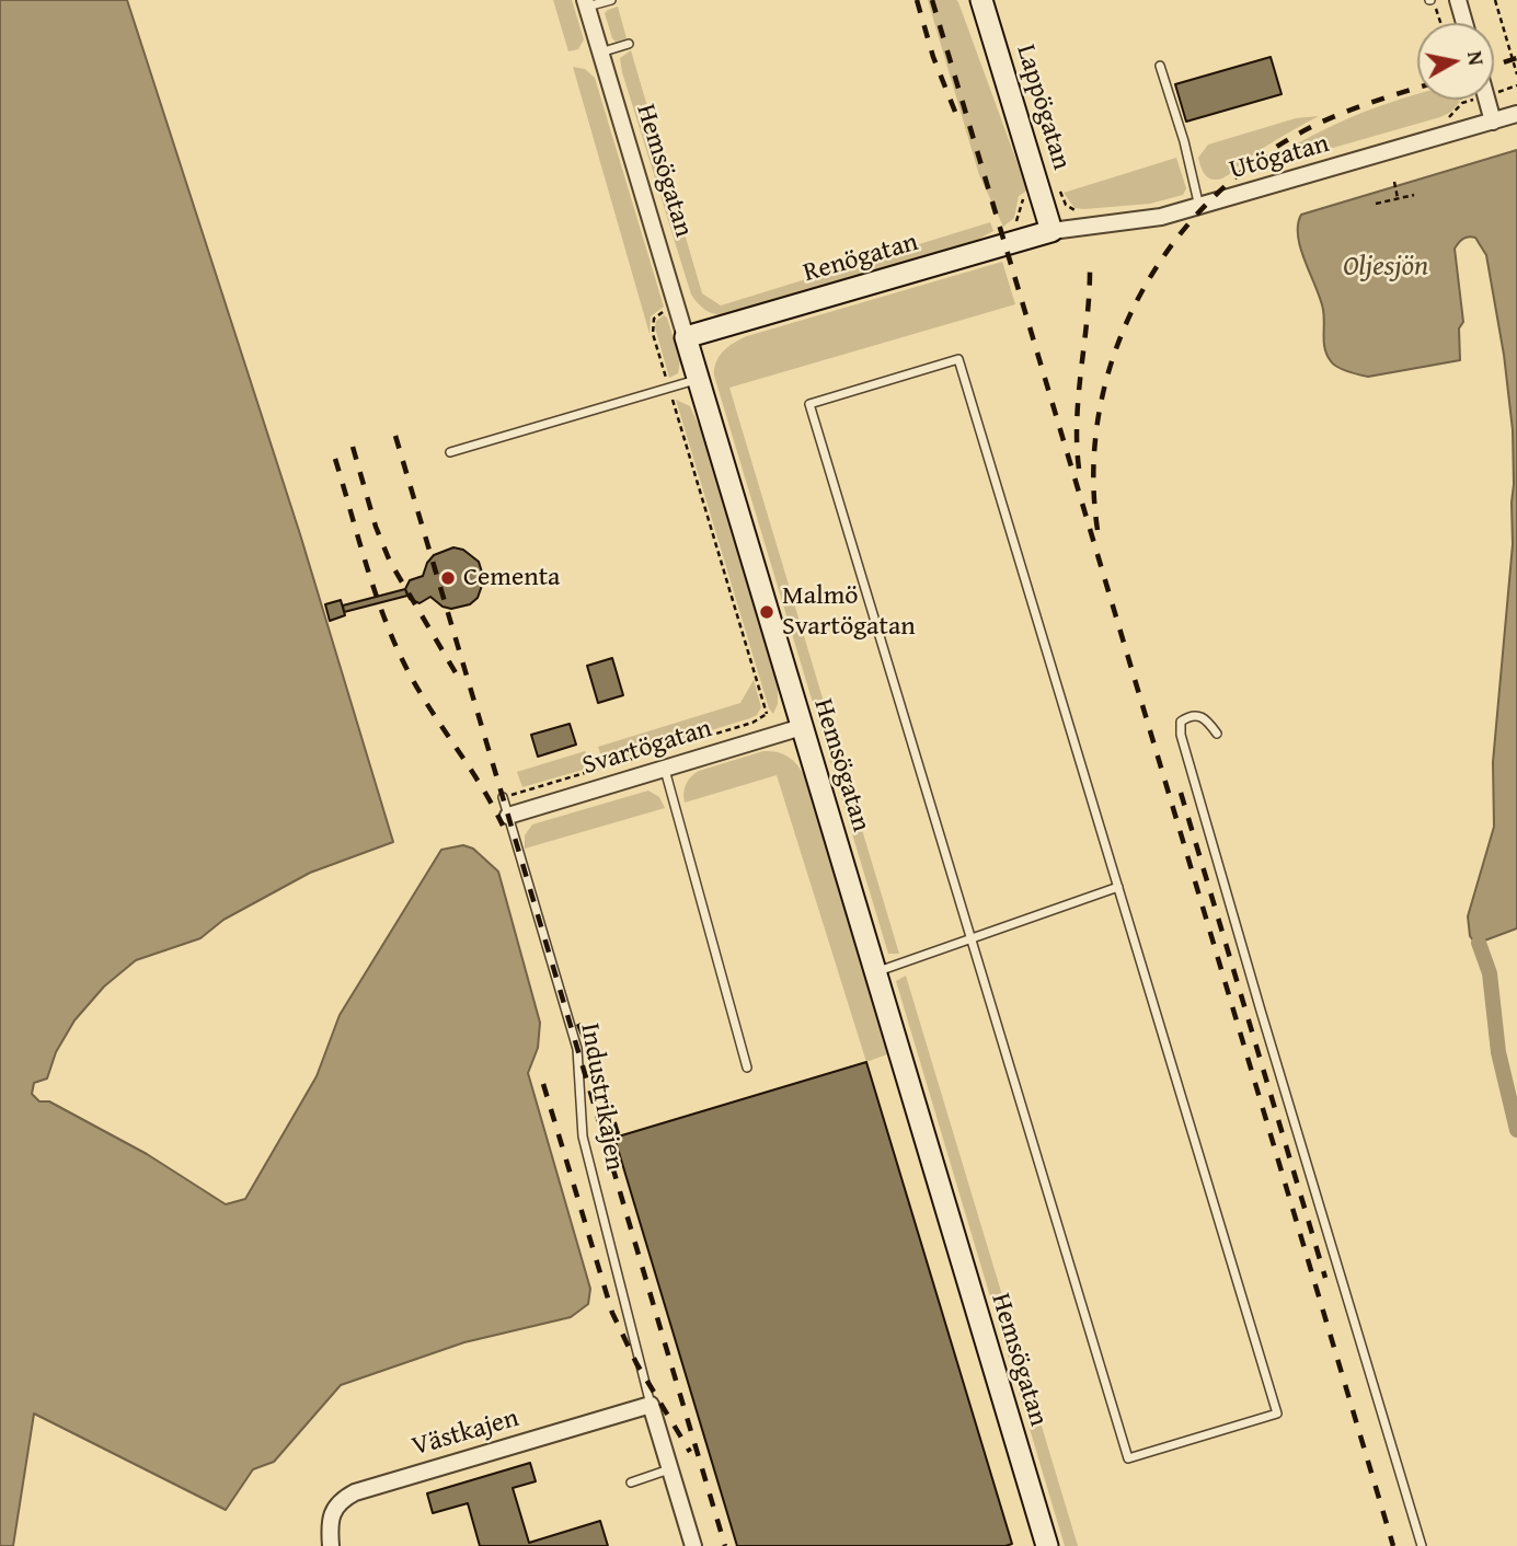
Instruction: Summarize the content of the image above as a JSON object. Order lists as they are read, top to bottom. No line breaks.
{"streets":{"street":["Lappögatan","Utögatan","Hemsögatan","Renögatan","Svartögatan","Västkajen"],"lane":["Industrikajen"]},"crossings":[["Lappögatan","Utögatan"],["Lappögatan","Renögatan"],["Utögatan","Renögatan"],["Hemsögatan","Renögatan"],["Hemsögatan","Svartögatan"],["Svartögatan","Industrikajen"],["Industrikajen","Västkajen"]],"water":["Oljesjön"],"places":["Cementa","Malmö Svartögatan"],"north":"right"}
